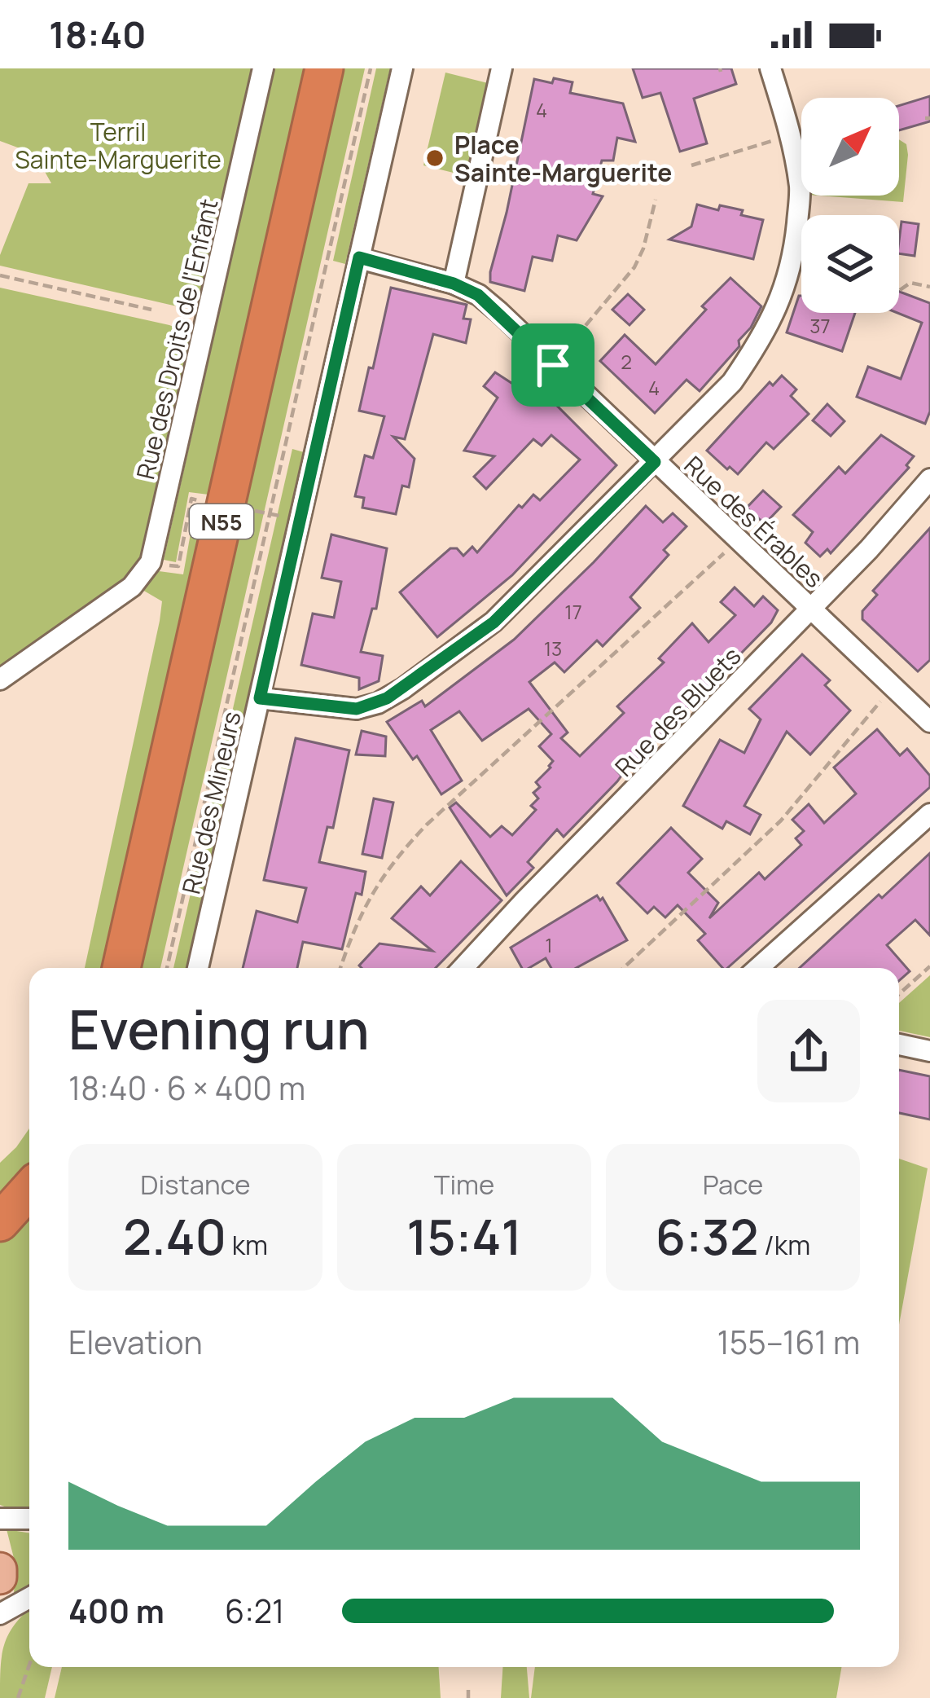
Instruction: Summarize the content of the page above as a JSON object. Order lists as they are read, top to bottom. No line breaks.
{"streets":{"highway":["N55"],"street":["Rue des Droits de l'Enfant","Rue des Érables","Rue des Bluets","Rue des Mineurs"]},"crossings":[["Rue des Érables","Rue des Bluets"]],"parks":["Terril Sainte-Marguerite"],"places":["Place Sainte-Marguerite"],"house_numbers":["4","37","2","4","17","13","1"],"north":"top right","page":{"status":"18:40","heading":["Evening run","18:40 · 6 × 400 m"],"stats":[["Distance","2.40 km"],["Time","15:41"],["Pace","6:32 /km"]],"chart":["Elevation","155–161 m"],"list":[{"name":"400 m","note":"6:21"}]}}
